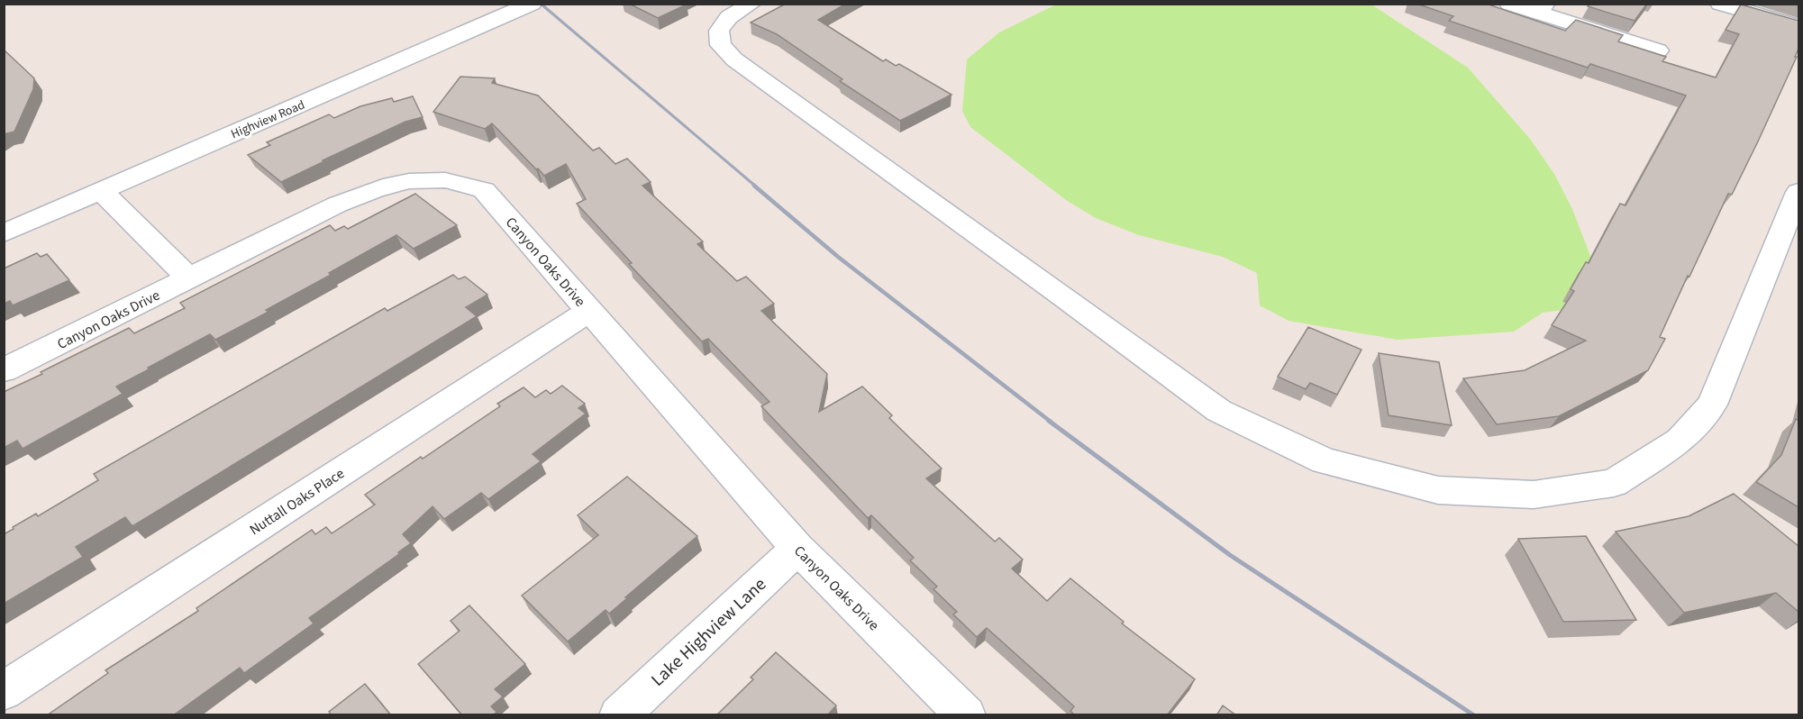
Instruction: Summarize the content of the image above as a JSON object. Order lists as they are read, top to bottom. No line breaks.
{"streets":{"street":["Highview Road","Canyon Oaks Drive","Nuttall Oaks Place","Lake Highview Lane"]},"crossings":[["Canyon Oaks Drive","Nuttall Oaks Place"],["Canyon Oaks Drive","Lake Highview Lane"]]}
